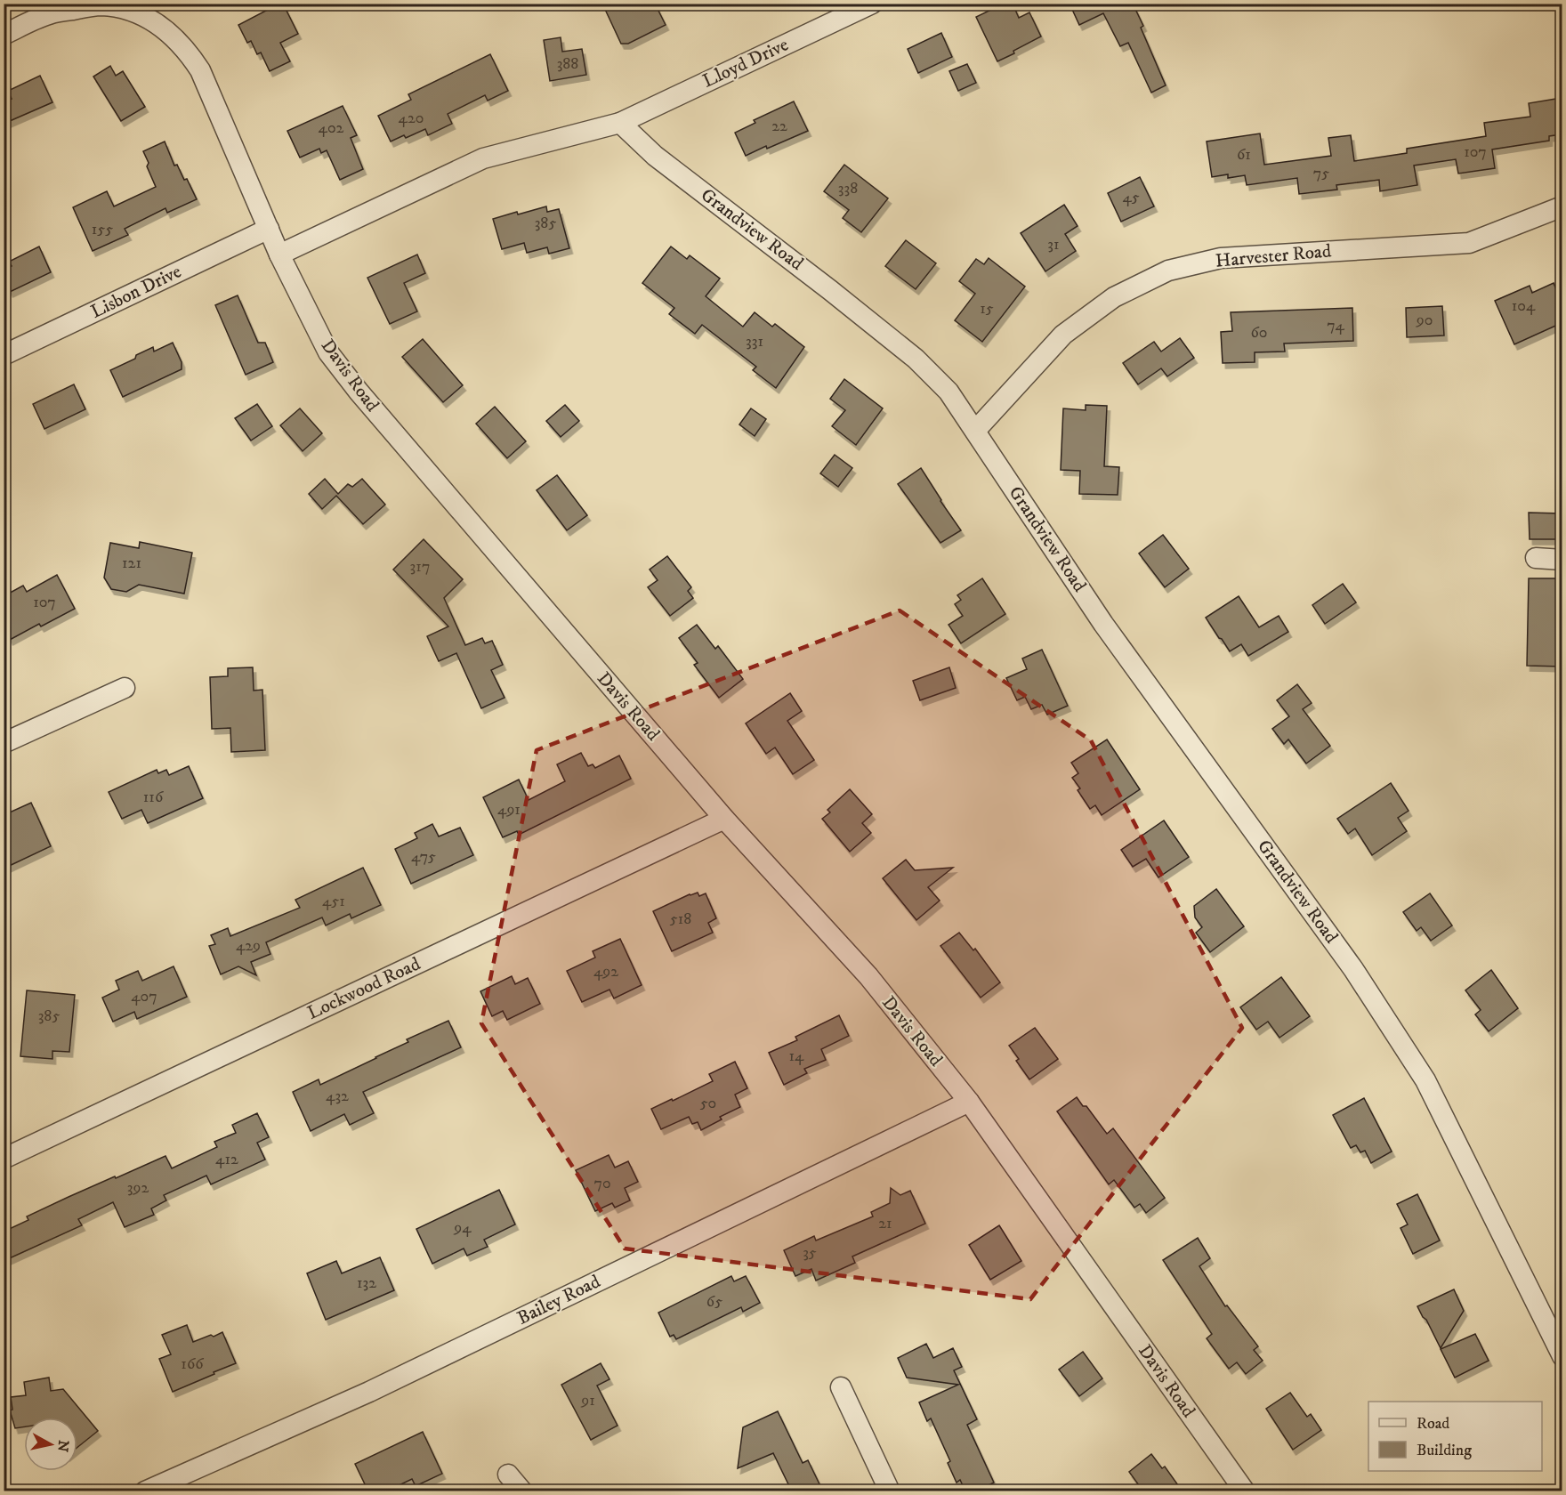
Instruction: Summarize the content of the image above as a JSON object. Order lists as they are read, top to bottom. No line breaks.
{"streets":{"street":["Lloyd Drive","Grandview Road","Harvester Road","Lisbon Drive","Davis Road","Lockwood Road","Bailey Road"]},"crossings":[["Lloyd Drive","Grandview Road"],["Grandview Road","Harvester Road"],["Lisbon Drive","Davis Road"],["Davis Road","Lockwood Road"],["Davis Road","Bailey Road"]],"house_numbers":["388","420","22","402","107","61","75","338","45","385","155","31","104","15","90","74","60","331","121","317","107","116","491","475","451","518","429","492","407","385","14","432","50","412","70","392","21","94","35","132","65","166","91"],"legend":["Road","Building"],"north":"right"}
